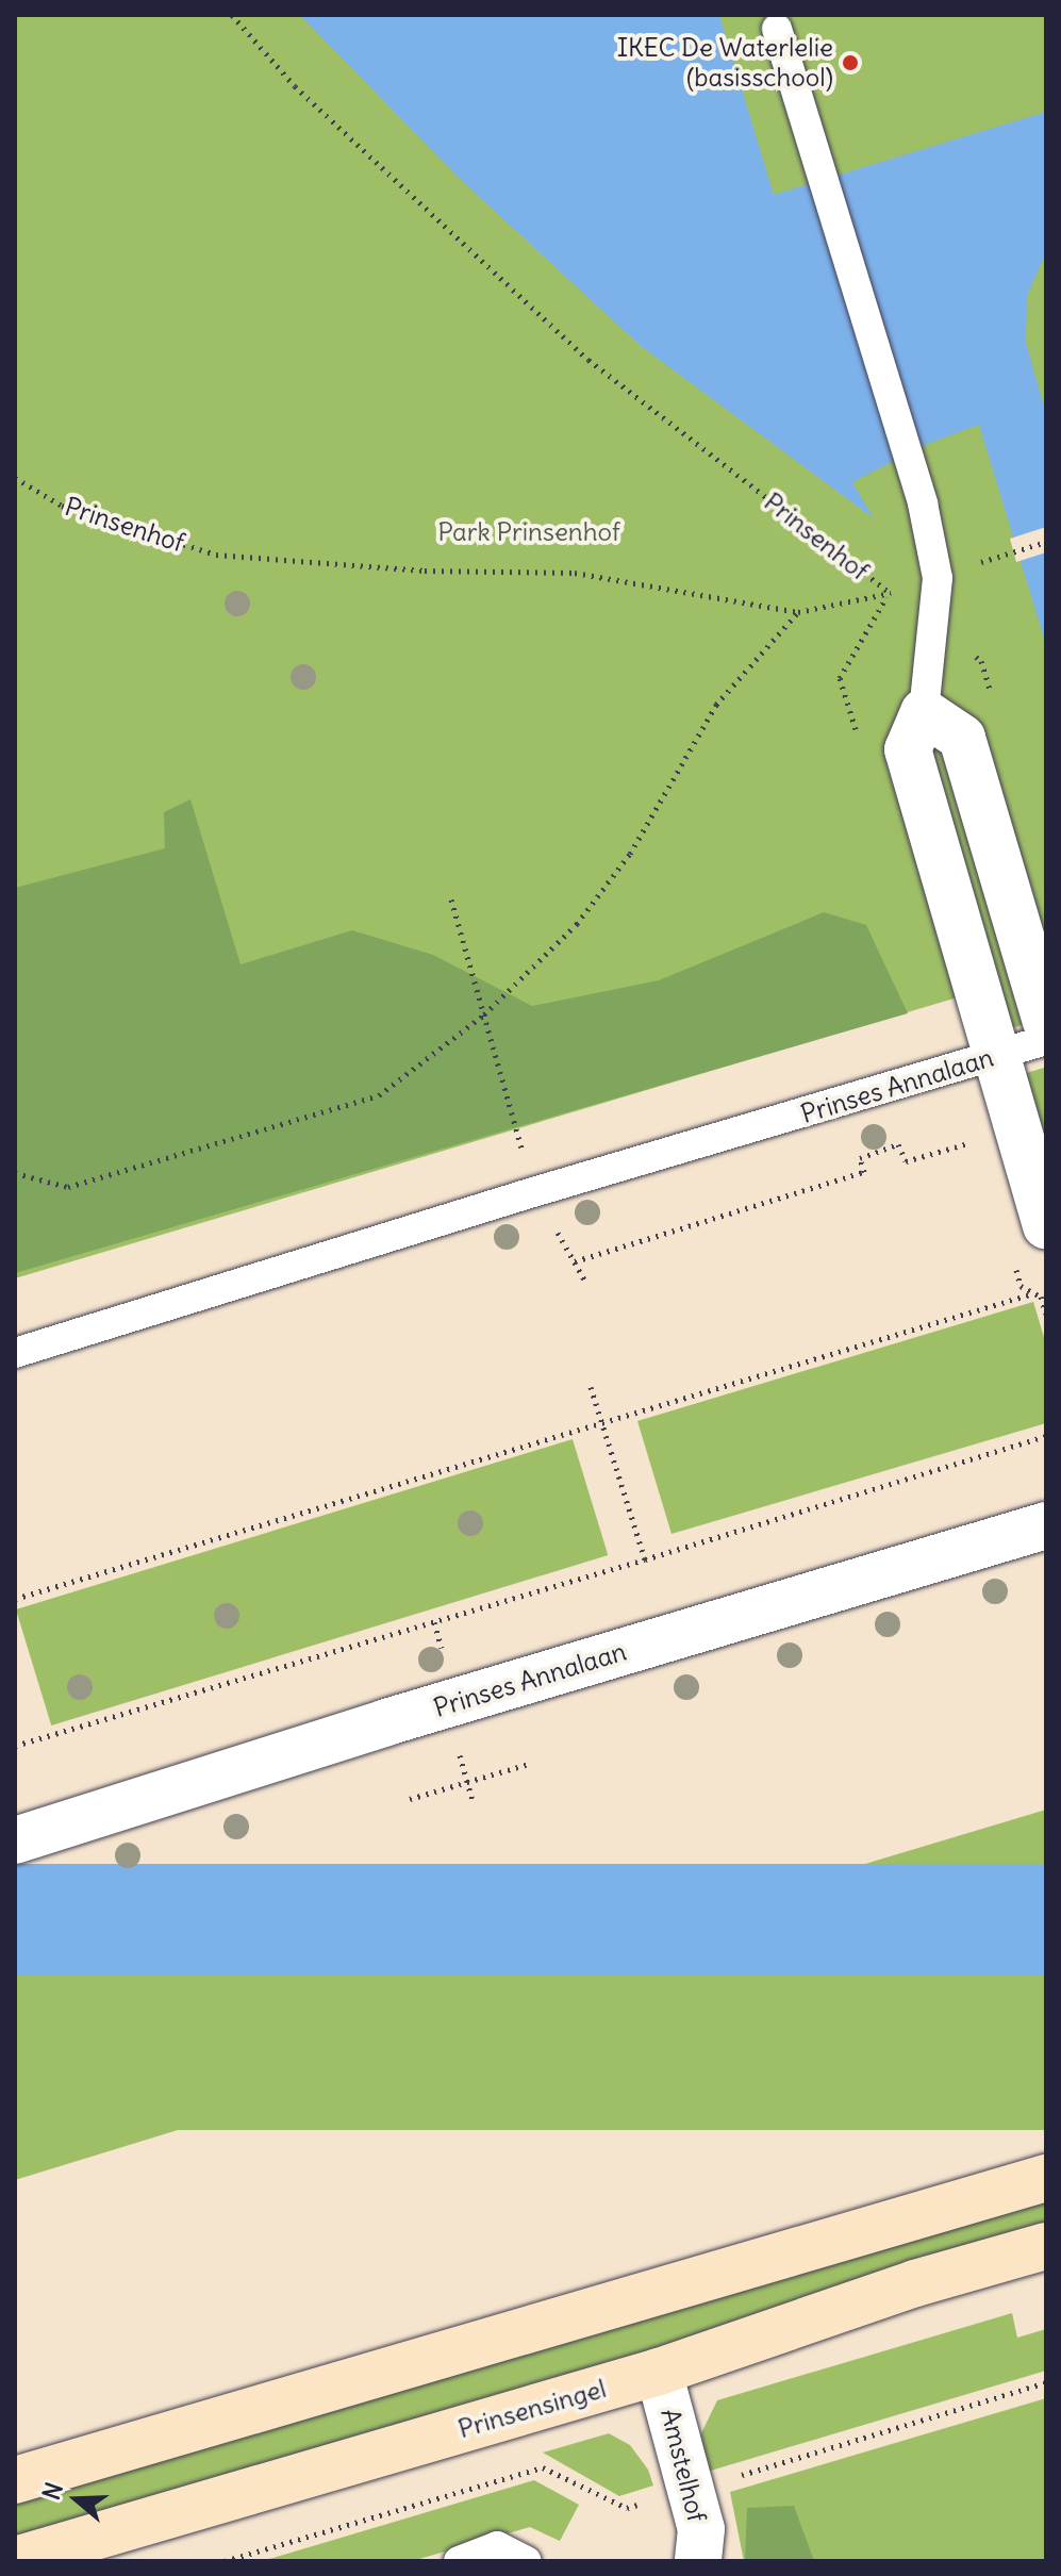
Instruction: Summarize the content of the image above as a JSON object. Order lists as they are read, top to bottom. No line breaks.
{"streets":{"main road":["Prinsensingel"],"street":["Prinses Annalaan","Amstelhof"],"path":["Prinsenhof"]},"crossings":[["Prinsensingel","Amstelhof"]],"parks":["Park Prinsenhof"],"places":["IKEC De Waterlelie (basisschool)"],"north":"left"}
